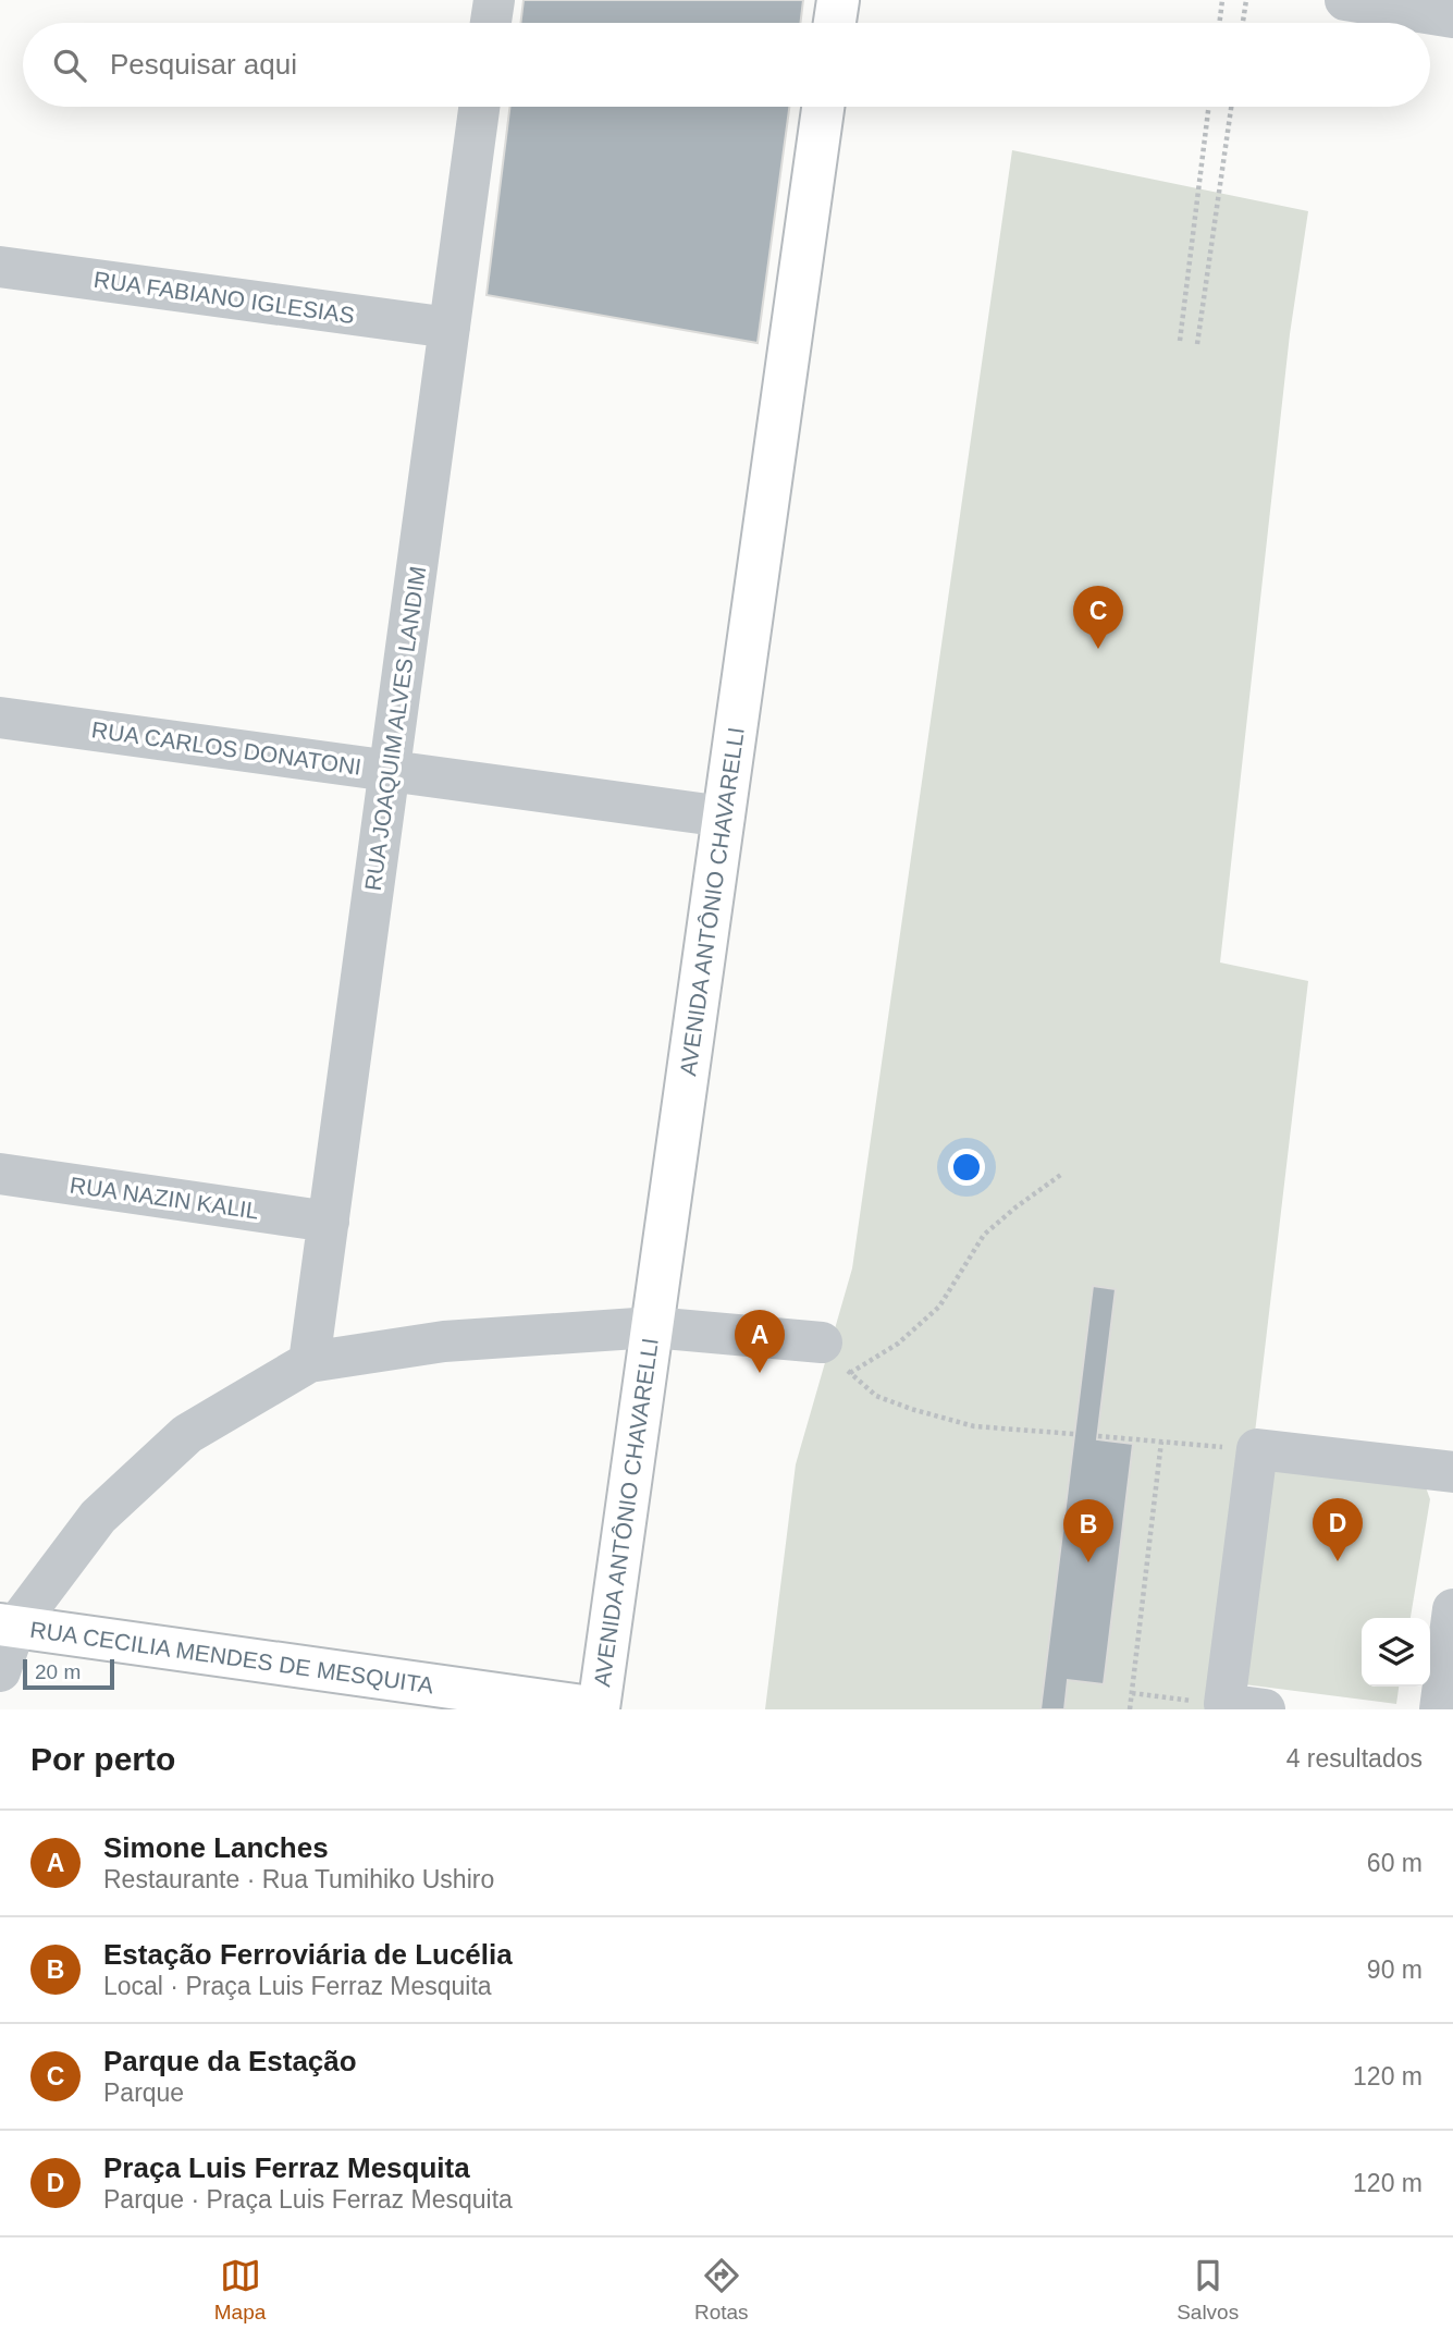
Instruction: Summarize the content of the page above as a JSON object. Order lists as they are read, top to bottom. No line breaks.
{"streets":{"main road":["AVENIDA ANTÔNIO CHAVARELLI","RUA CECILIA MENDES DE MESQUITA"],"street":["RUA FABIANO IGLESIAS","RUA JOAQUIM ALVES LANDIM","RUA CARLOS DONATONI","RUA NAZIN KALIL"]},"crossings":[["RUA FABIANO IGLESIAS","RUA JOAQUIM ALVES LANDIM"],["RUA JOAQUIM ALVES LANDIM","RUA CARLOS DONATONI"],["RUA JOAQUIM ALVES LANDIM","RUA NAZIN KALIL"],["RUA CARLOS DONATONI","AVENIDA ANTÔNIO CHAVARELLI"],["AVENIDA ANTÔNIO CHAVARELLI","RUA CECILIA MENDES DE MESQUITA"]],"scale_bar":"20 m","page":{"search":"Pesquisar aqui","pins":["C","A","D","B"],"scale":"20 m","heading":["Por perto","4 resultados"],"list":[{"mark":"A","name":"Simone Lanches","note":"Restaurante · Rua Tumihiko Ushiro","value":"60 m"},{"mark":"B","name":"Estação Ferroviária de Lucélia","note":"Local · Praça Luis Ferraz Mesquita","value":"90 m"},{"mark":"C","name":"Parque da Estação","note":"Parque","value":"120 m"},{"mark":"D","name":"Praça Luis Ferraz Mesquita","note":"Parque · Praça Luis Ferraz Mesquita","value":"120 m"}],"nav":["Mapa","Rotas","Salvos"]}}
